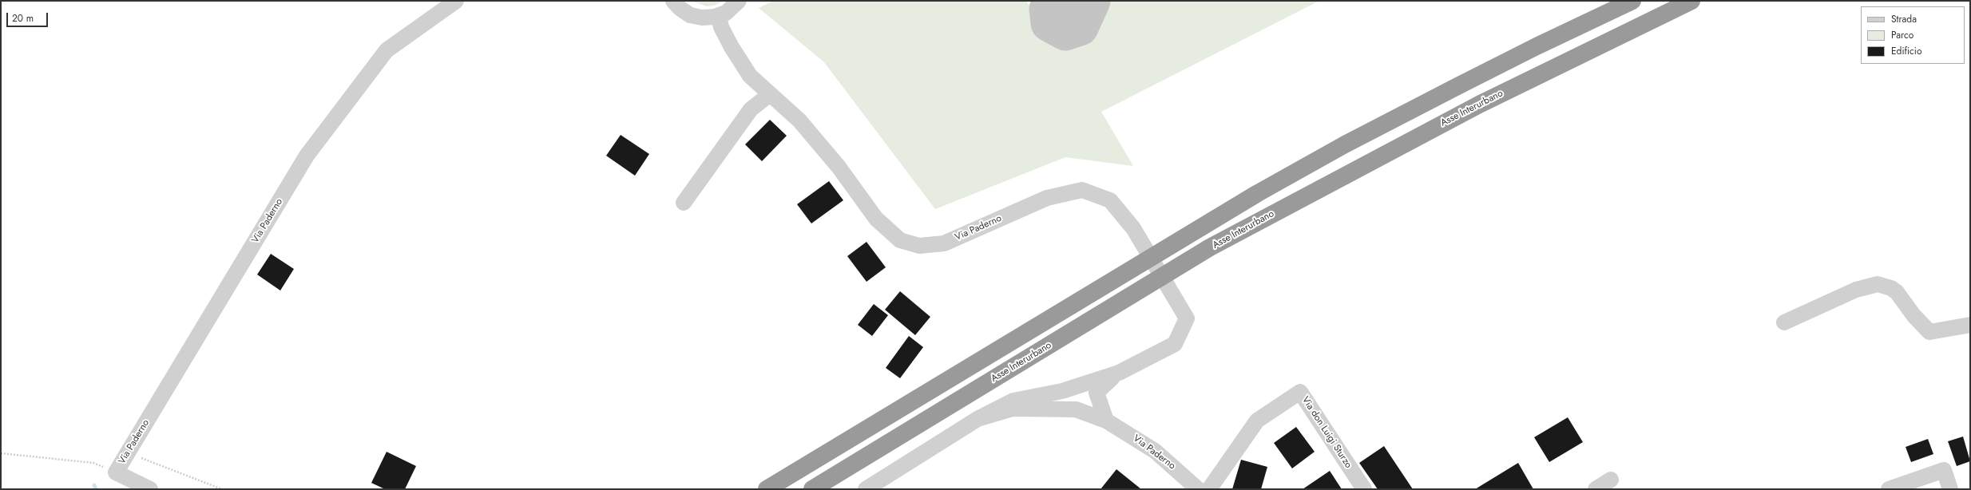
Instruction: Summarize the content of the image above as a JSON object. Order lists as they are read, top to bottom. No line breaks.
{"streets":{"highway":["Asse Interurbano"],"street":["Via Paderno","Via don Luigi Sturzo"]},"legend":["Strada","Parco","Edificio"],"scale_bar":"20 m"}
